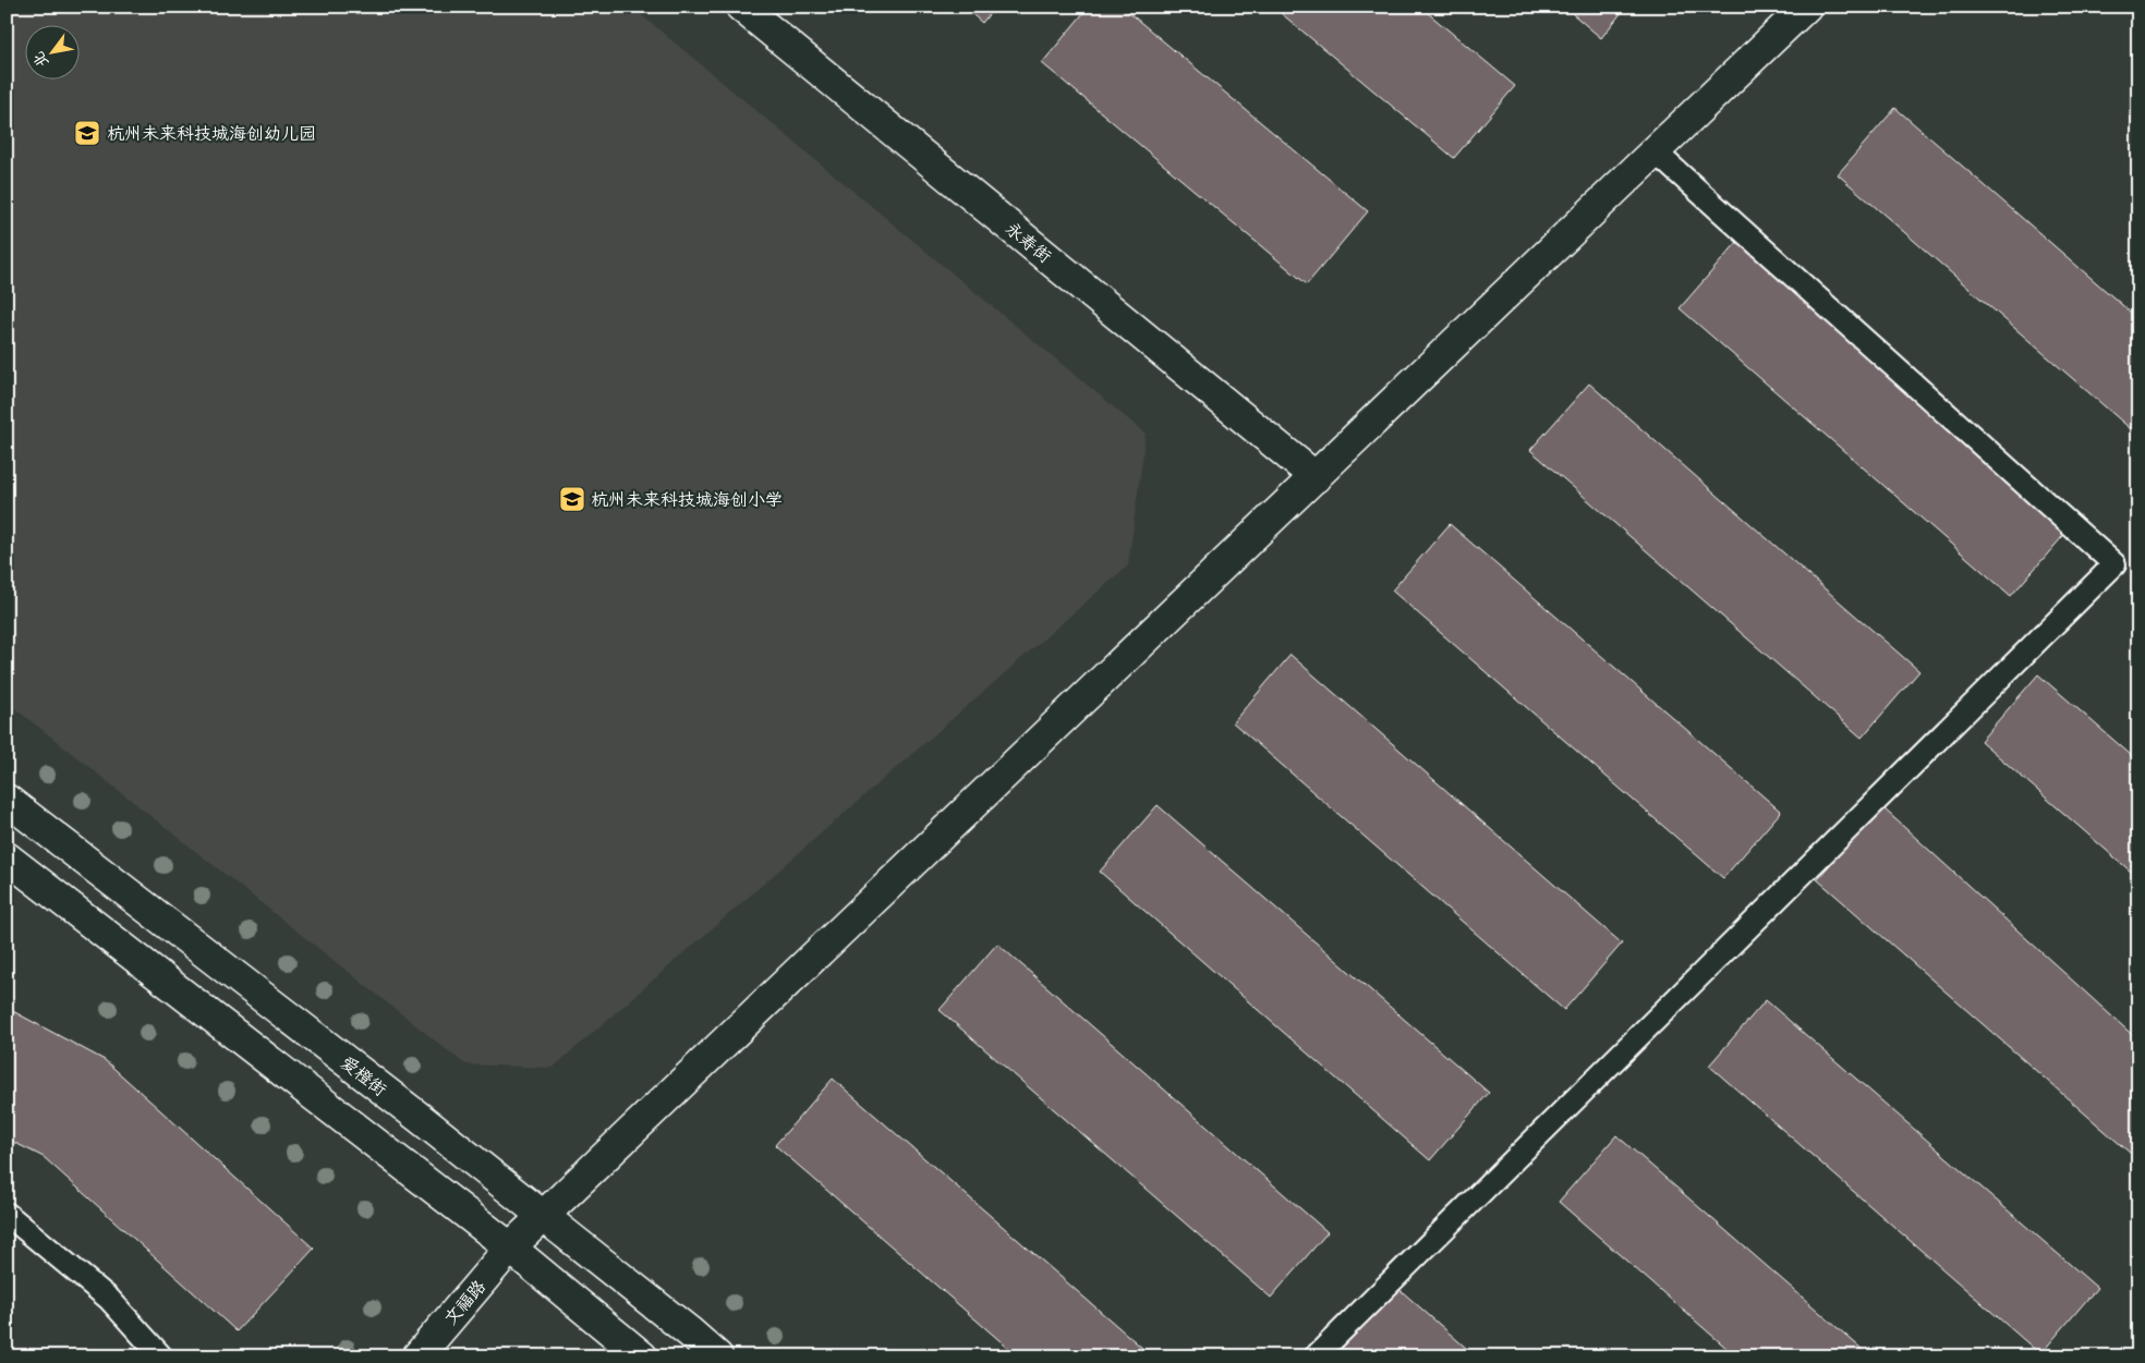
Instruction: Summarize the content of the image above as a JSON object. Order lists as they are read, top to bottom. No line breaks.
{"streets":{"street":["永寿街","爱橙街","文福路"]},"crossings":[["永寿街","文福路"],["爱橙街","文福路"]],"places":{"school or university":["杭州未来科技城海创幼儿园","杭州未来科技城海创小学"]},"north":"bottom left"}
